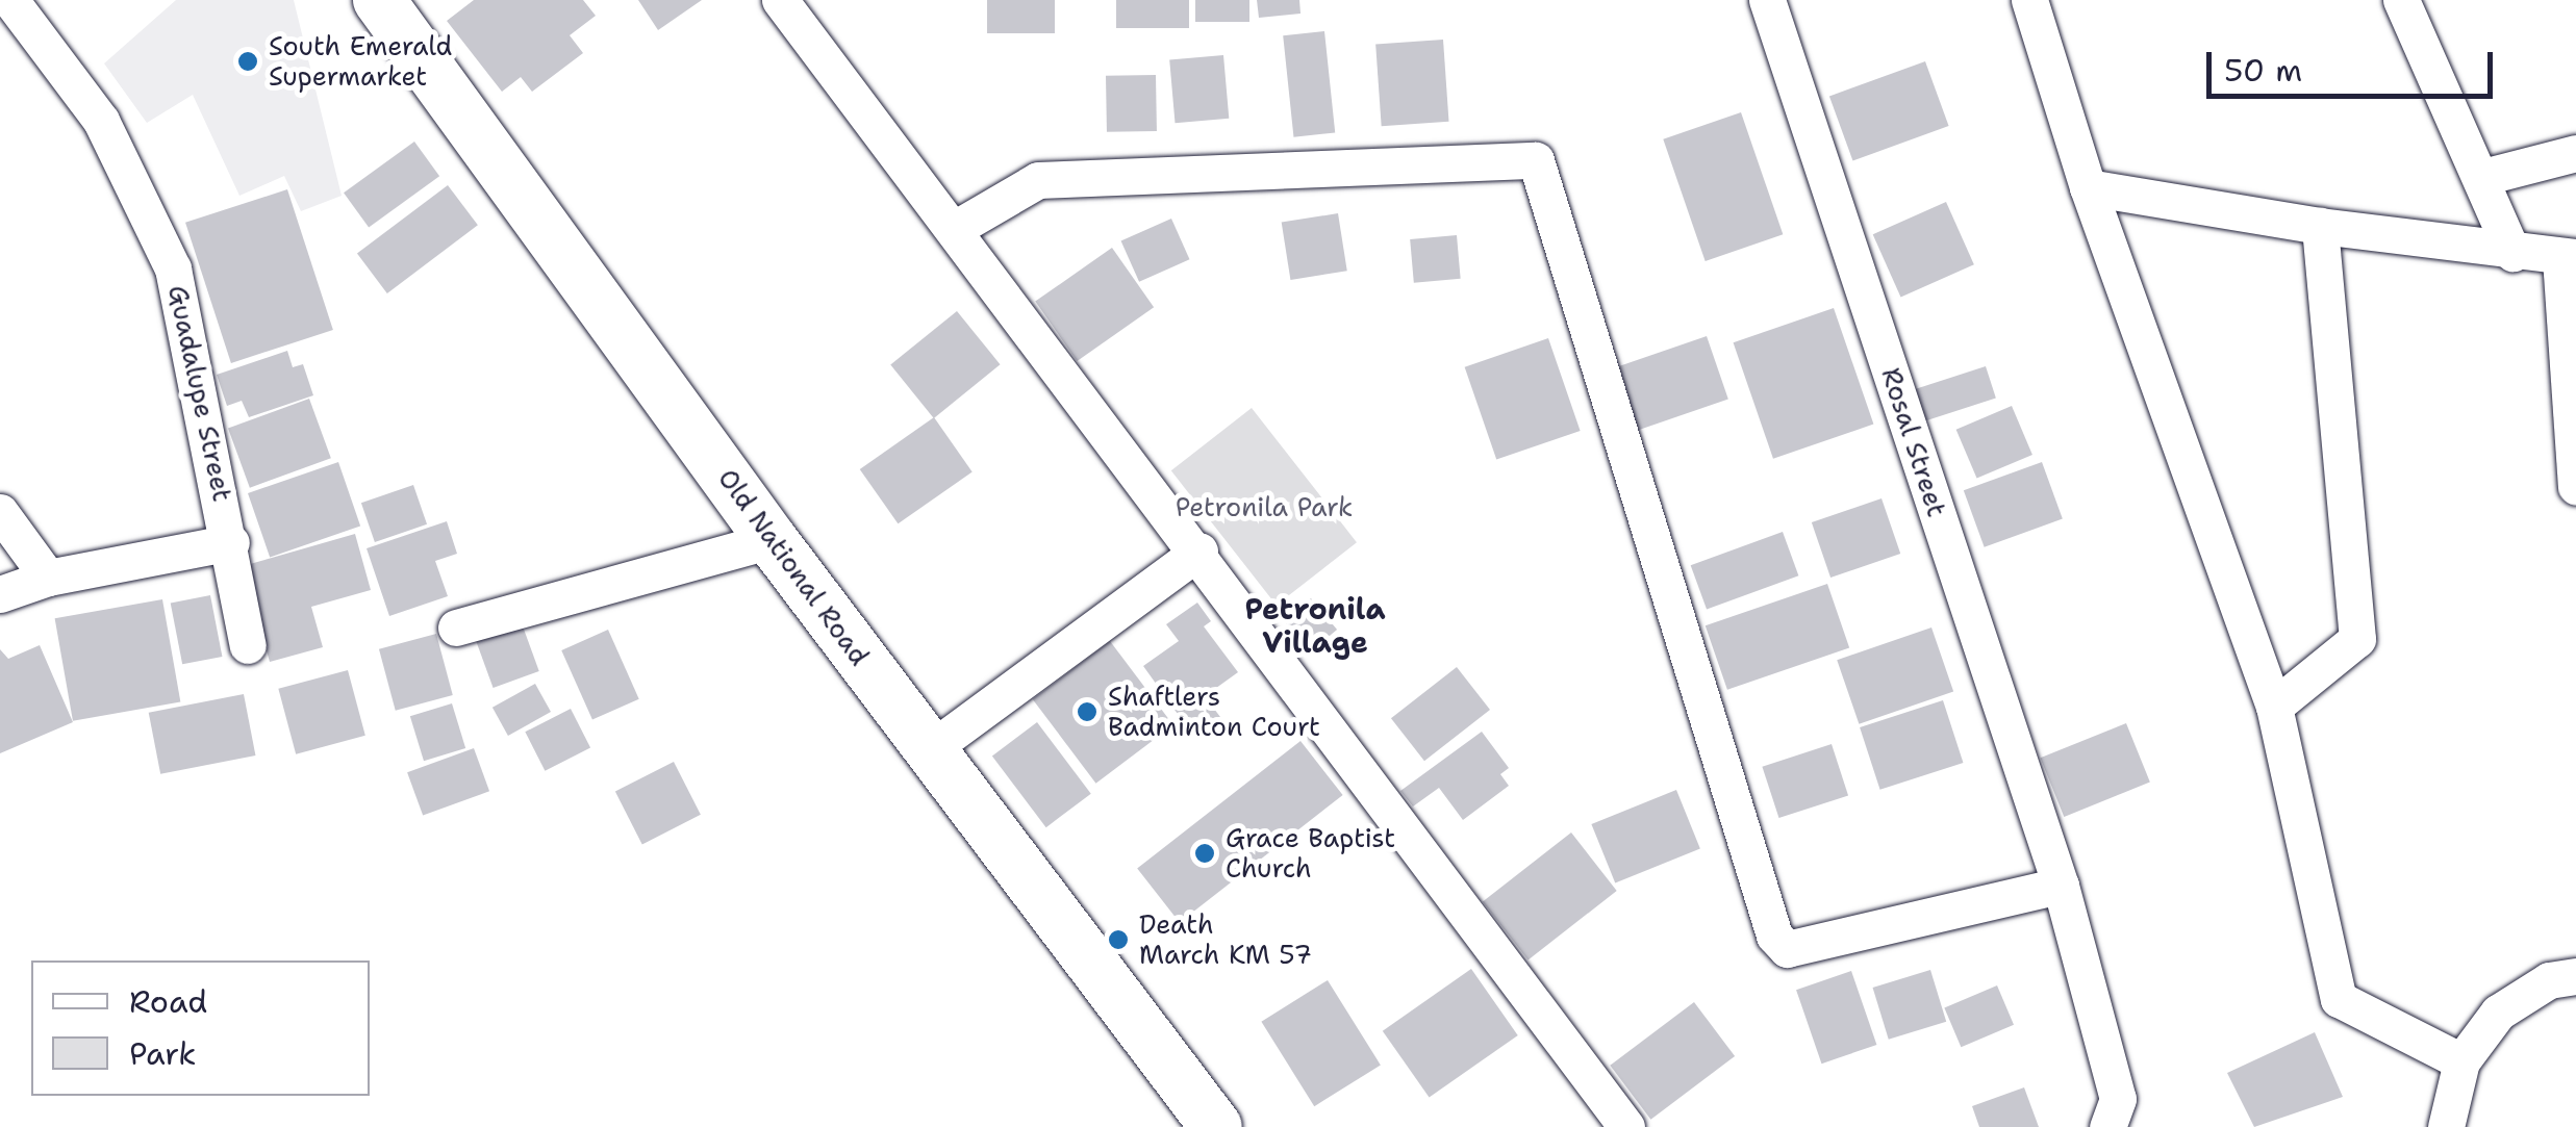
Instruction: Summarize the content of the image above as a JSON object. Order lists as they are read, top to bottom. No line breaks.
{"streets":{"main road":["Old National Road"],"street":["Guadalupe Street","Rosal Street"]},"districts":["Petronila Village"],"parks":["Petronila Park"],"places":["South Emerald Supermarket","Shaftlers Badminton Court","Grace Baptist Church","Death March KM 57"],"legend":["Road","Park"],"scale_bar":"50 m"}
